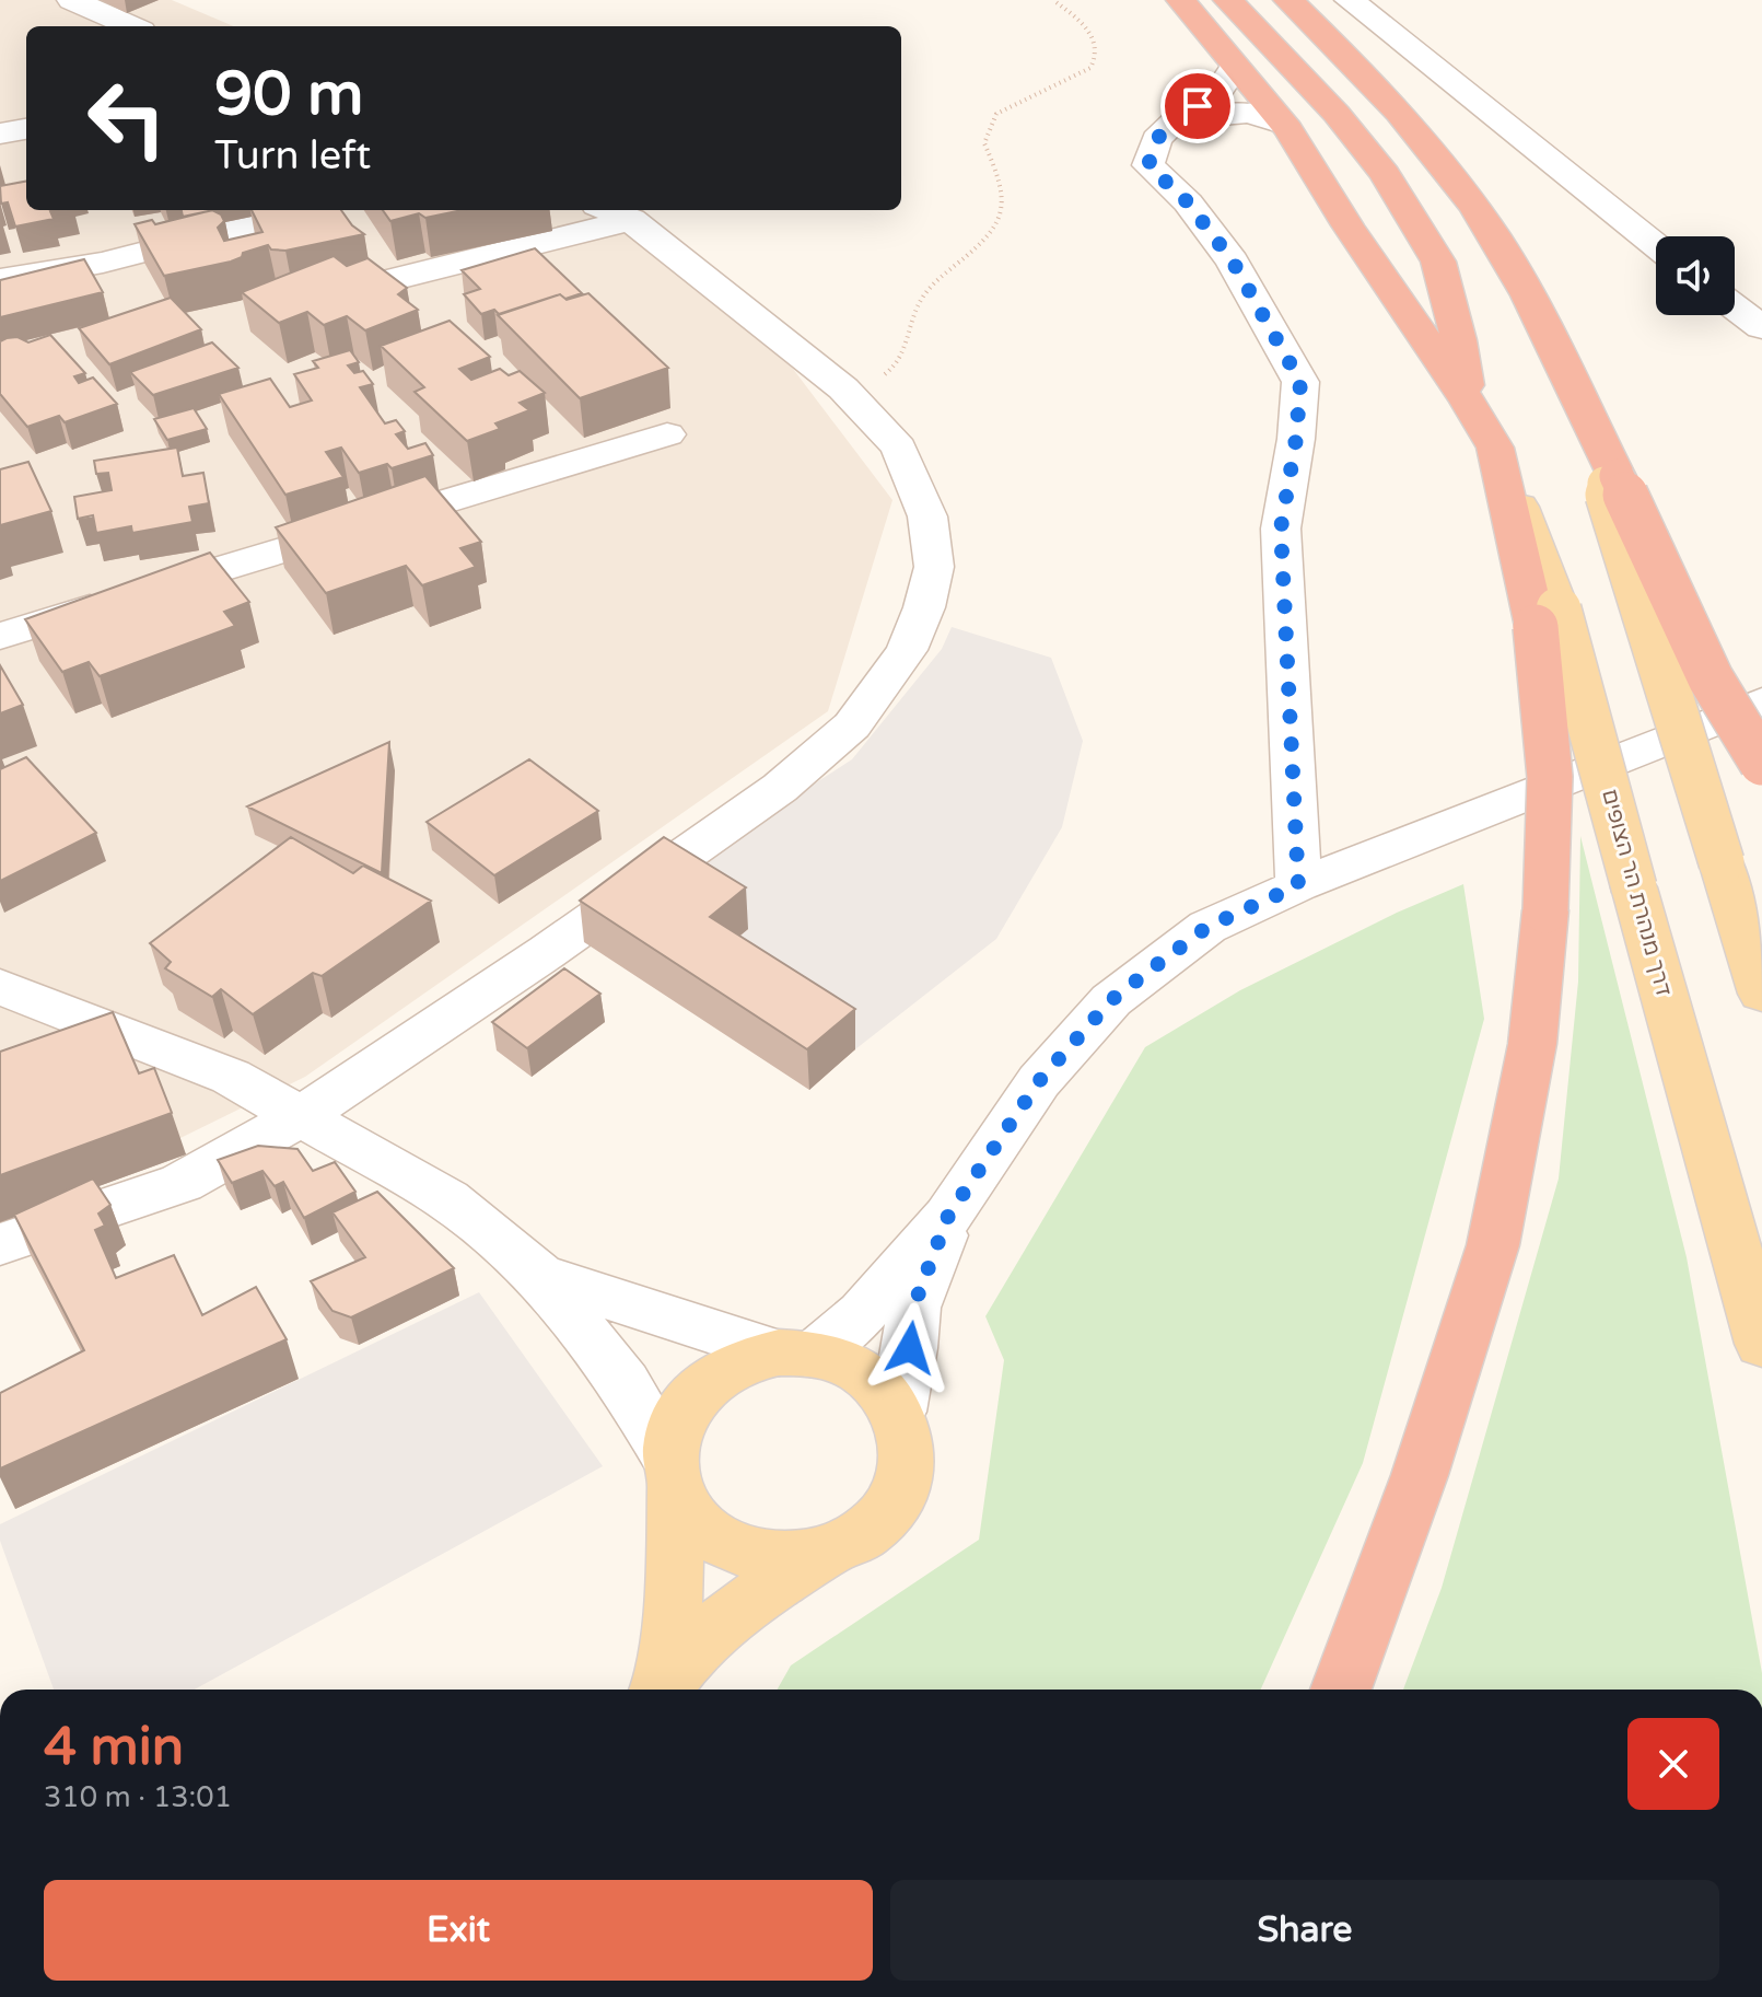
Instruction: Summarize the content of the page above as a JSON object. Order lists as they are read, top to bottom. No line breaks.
{"streets":{"main road":["דרך מנהרת הר הצופים"]},"page":{"turn":["90 m","Turn left"],"heading":["4 min","310 m · 13:01"],"buttons":["Exit","Share"]}}
